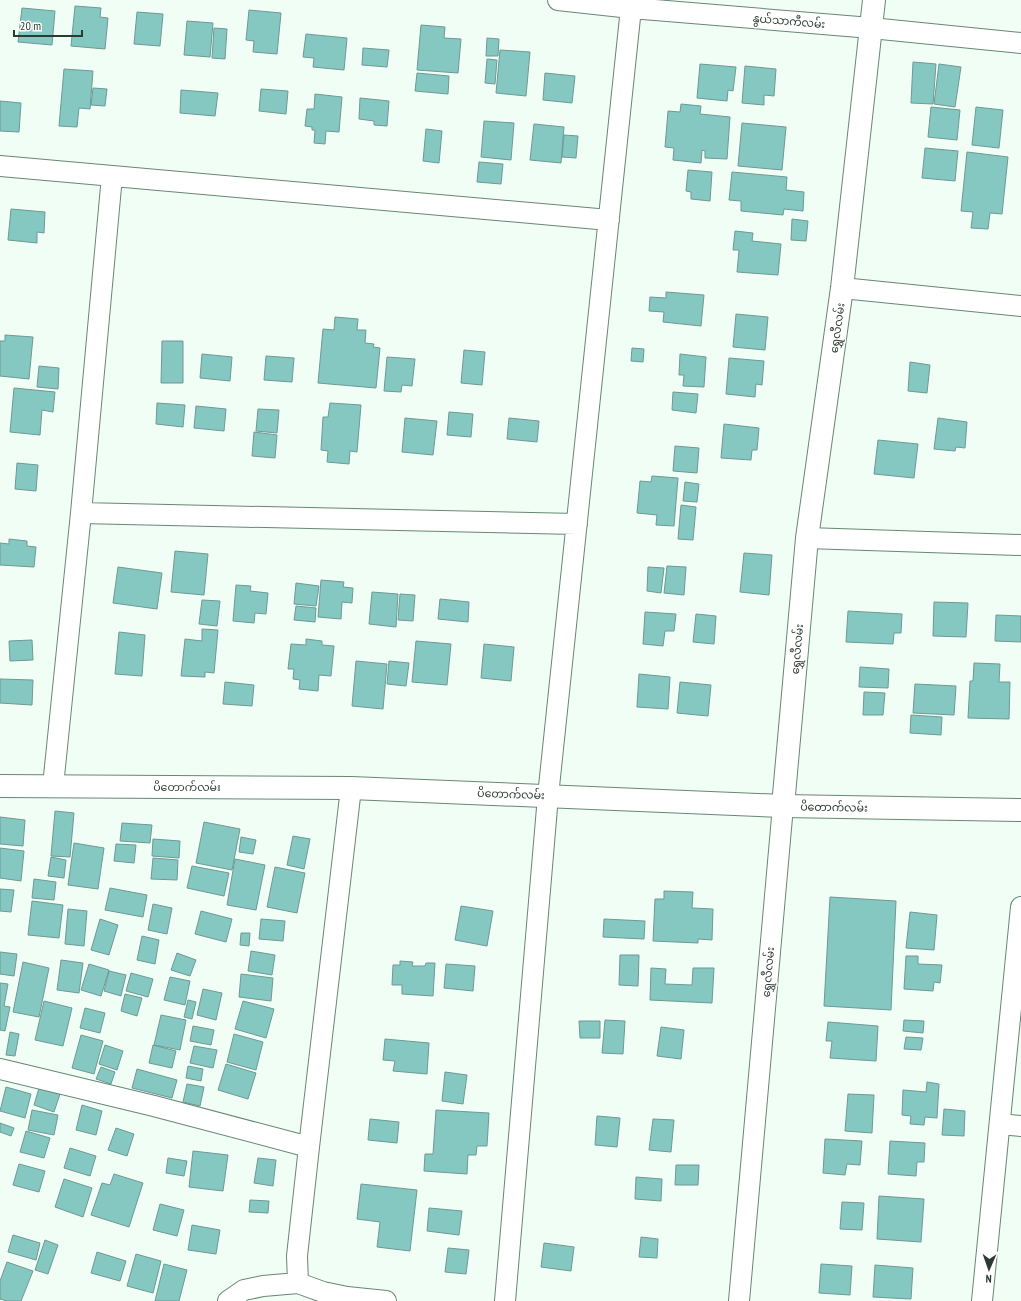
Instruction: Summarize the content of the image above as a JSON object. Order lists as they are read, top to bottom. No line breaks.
{"streets":{"street":["နွယ်သာကီလမ်း","ရွှေလီလမ်း","ပိတောက်လမ်း"]},"crossings":[["နွယ်သာကီလမ်း","ရွှေလီလမ်း"],["ရွှေလီလမ်း","ပိတောက်လမ်း"]],"scale_bar":"20 m","north":"bottom"}
